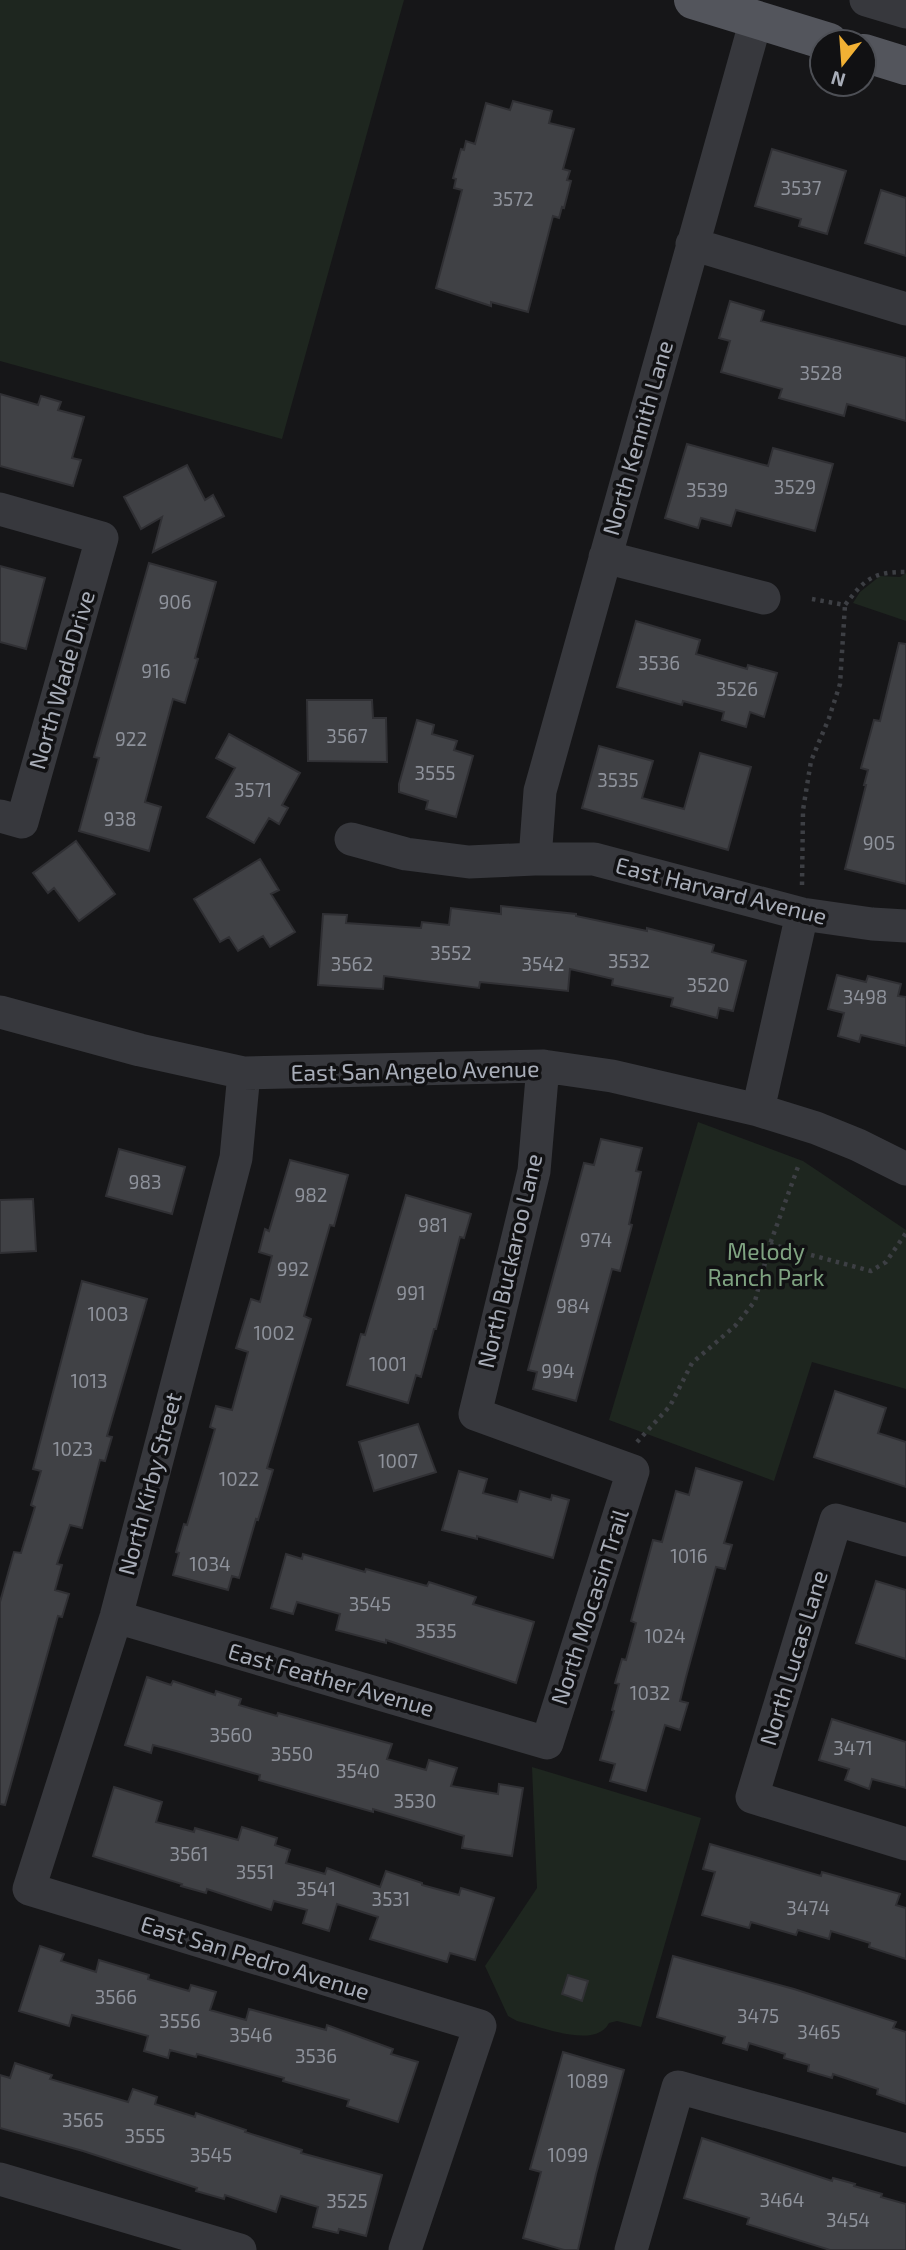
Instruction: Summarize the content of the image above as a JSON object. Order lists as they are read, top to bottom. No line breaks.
{"streets":{"street":["North Kennith Lane","North Wade Drive","East Harvard Avenue","East San Angelo Avenue","North Buckaroo Lane","North Kirby Street","North Mocasin Trail","North Lucas Lane","East Feather Avenue","East San Pedro Avenue"]},"crossings":[["North Kennith Lane","East Harvard Avenue"],["East San Angelo Avenue","North Buckaroo Lane"],["East San Angelo Avenue","North Kirby Street"],["North Buckaroo Lane","North Mocasin Trail"],["North Kirby Street","East Feather Avenue"],["North Kirby Street","East San Pedro Avenue"],["North Mocasin Trail","East Feather Avenue"]],"parks":["Melody Ranch Park"],"house_numbers":["3537","3572","3528","3529","3539","906","3536","916","3526","3567","922","3555","3535","3571","938","905","3552","3532","3562","3542","3520","3498","983","982","981","974","992","991","984","1003","1002","1001","994","1013","1023","1007","1022","1016","1034","3545","3535","1024","1032","3560","3471","3550","3540","3530","3561","3551","3541","3531","3474","3566","3475","3556","3465","3546","3536","1089","3565","3555","3545","1099","3464","3525","3454"],"north":"bottom"}
